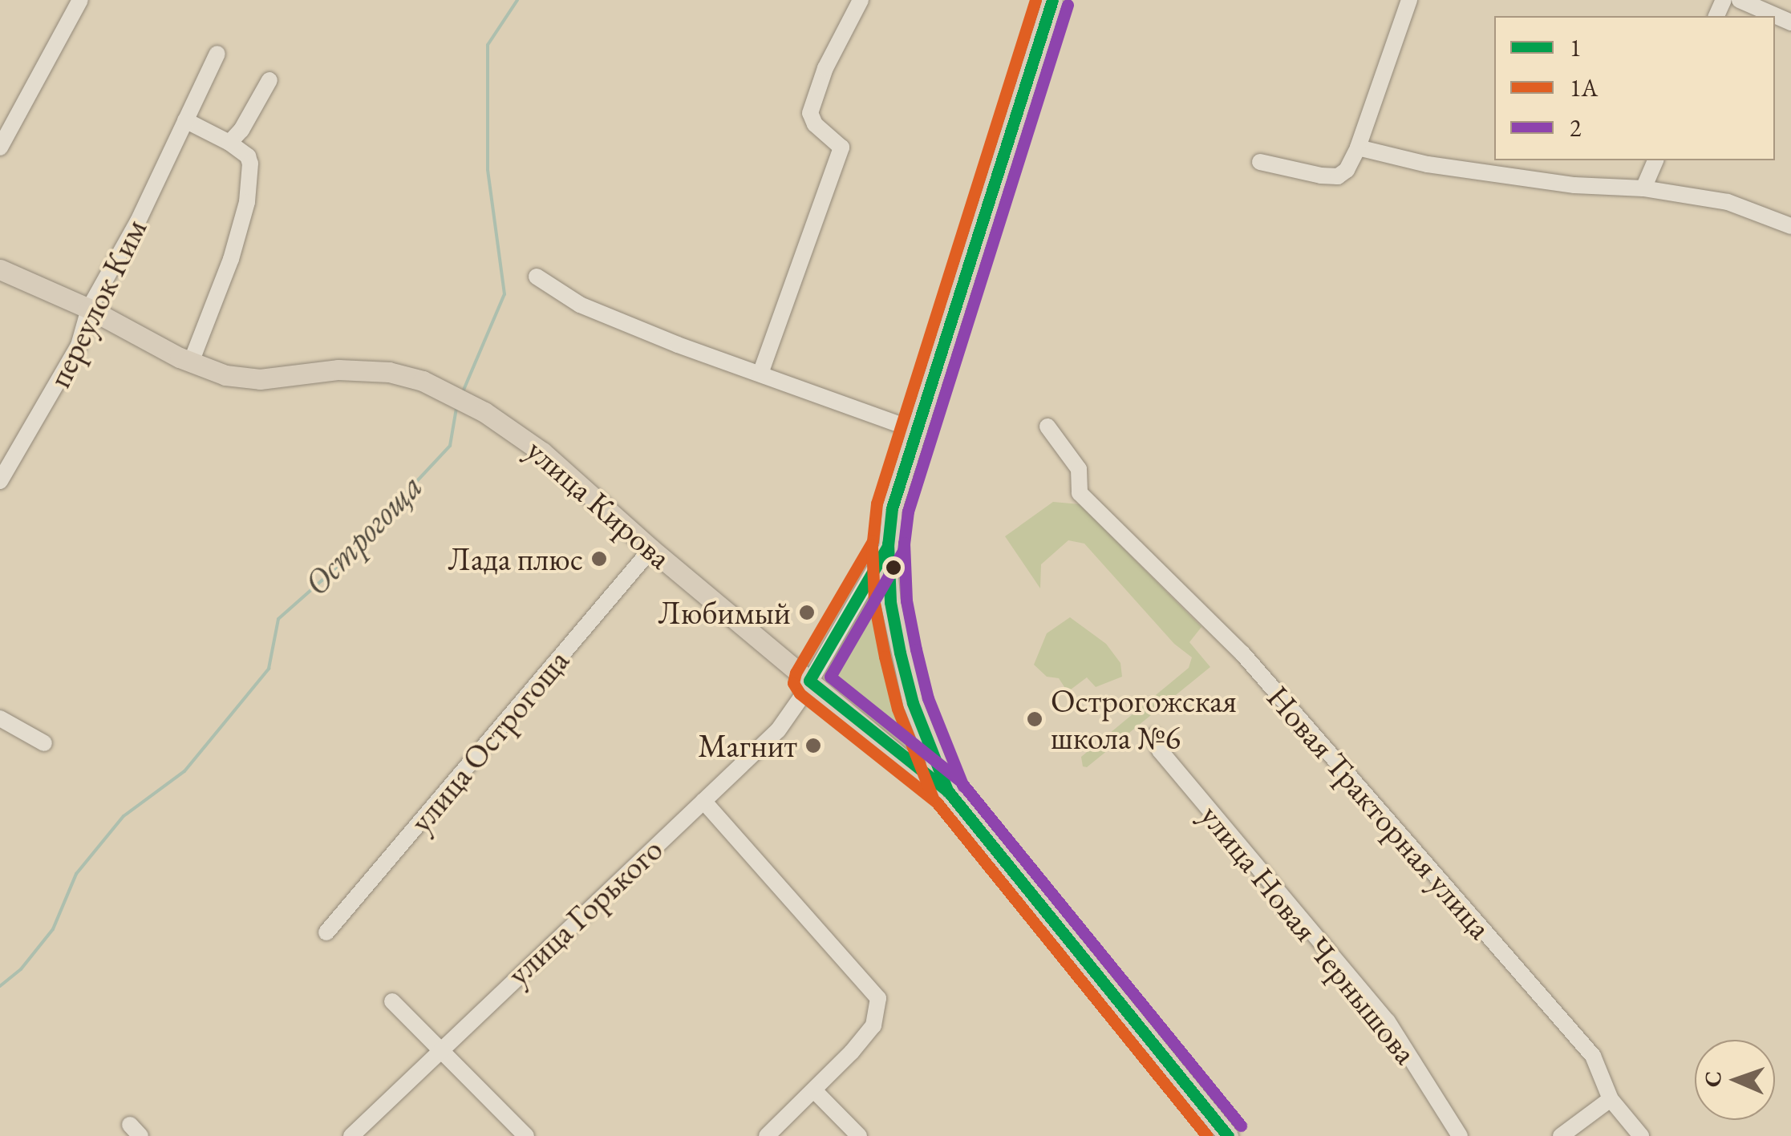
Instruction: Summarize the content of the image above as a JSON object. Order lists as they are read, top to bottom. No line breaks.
{"streets":{"main road":["улица Кирова"],"street":["переулок Ким","улица Острогоща","Новая Тракторная улица","улица Горького","улица Новая Чернышова"]},"crossings":[["переулок Ким","улица Кирова"],["улица Кирова","улица Острогоща"],["улица Кирова","улица Горького"]],"water":["Острогоща"],"places":["Лада плюс","Любимый","Острогожская школа №6","Магнит"],"lines":["transit line 1","transit line 1А","transit line 2"],"legend":["1","1А","2"],"north":"left"}
